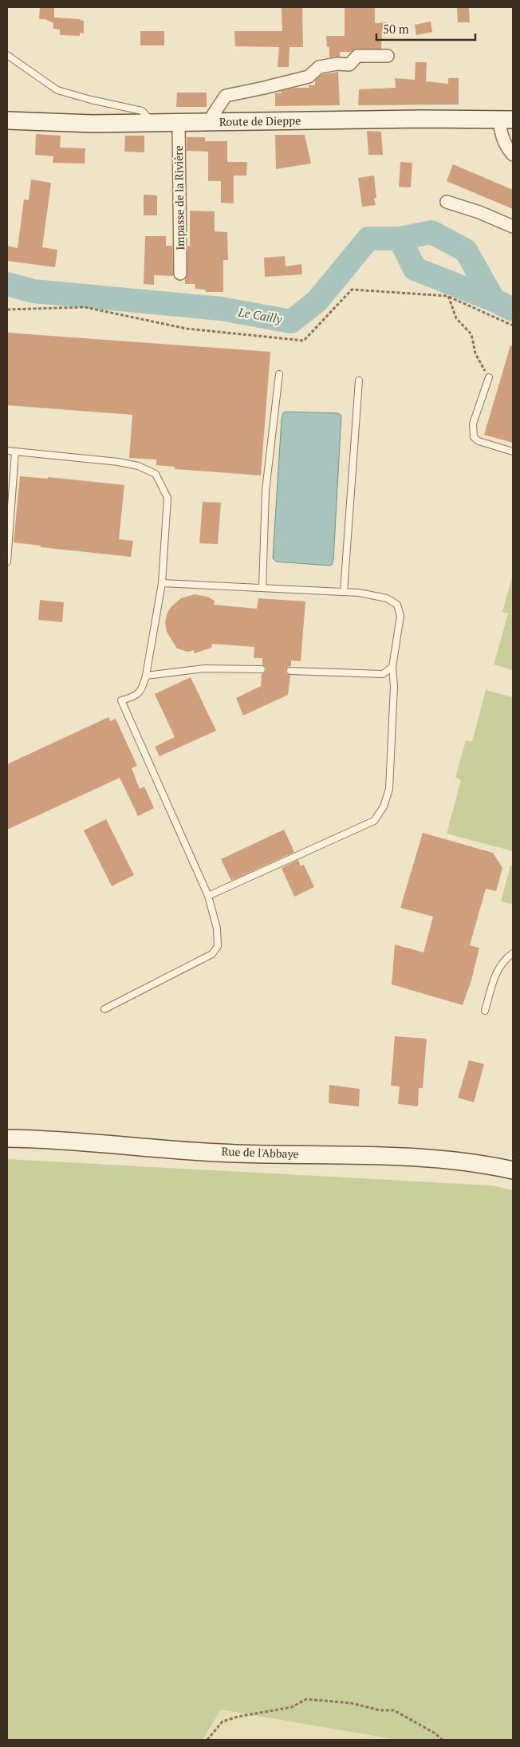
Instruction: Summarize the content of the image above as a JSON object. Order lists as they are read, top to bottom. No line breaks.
{"streets":{"street":["Route de Dieppe","Impasse de la Rivière","Rue de l'Abbaye"]},"crossings":[["Route de Dieppe","Impasse de la Rivière"]],"water":["Le Cailly"],"scale_bar":"50 m"}
